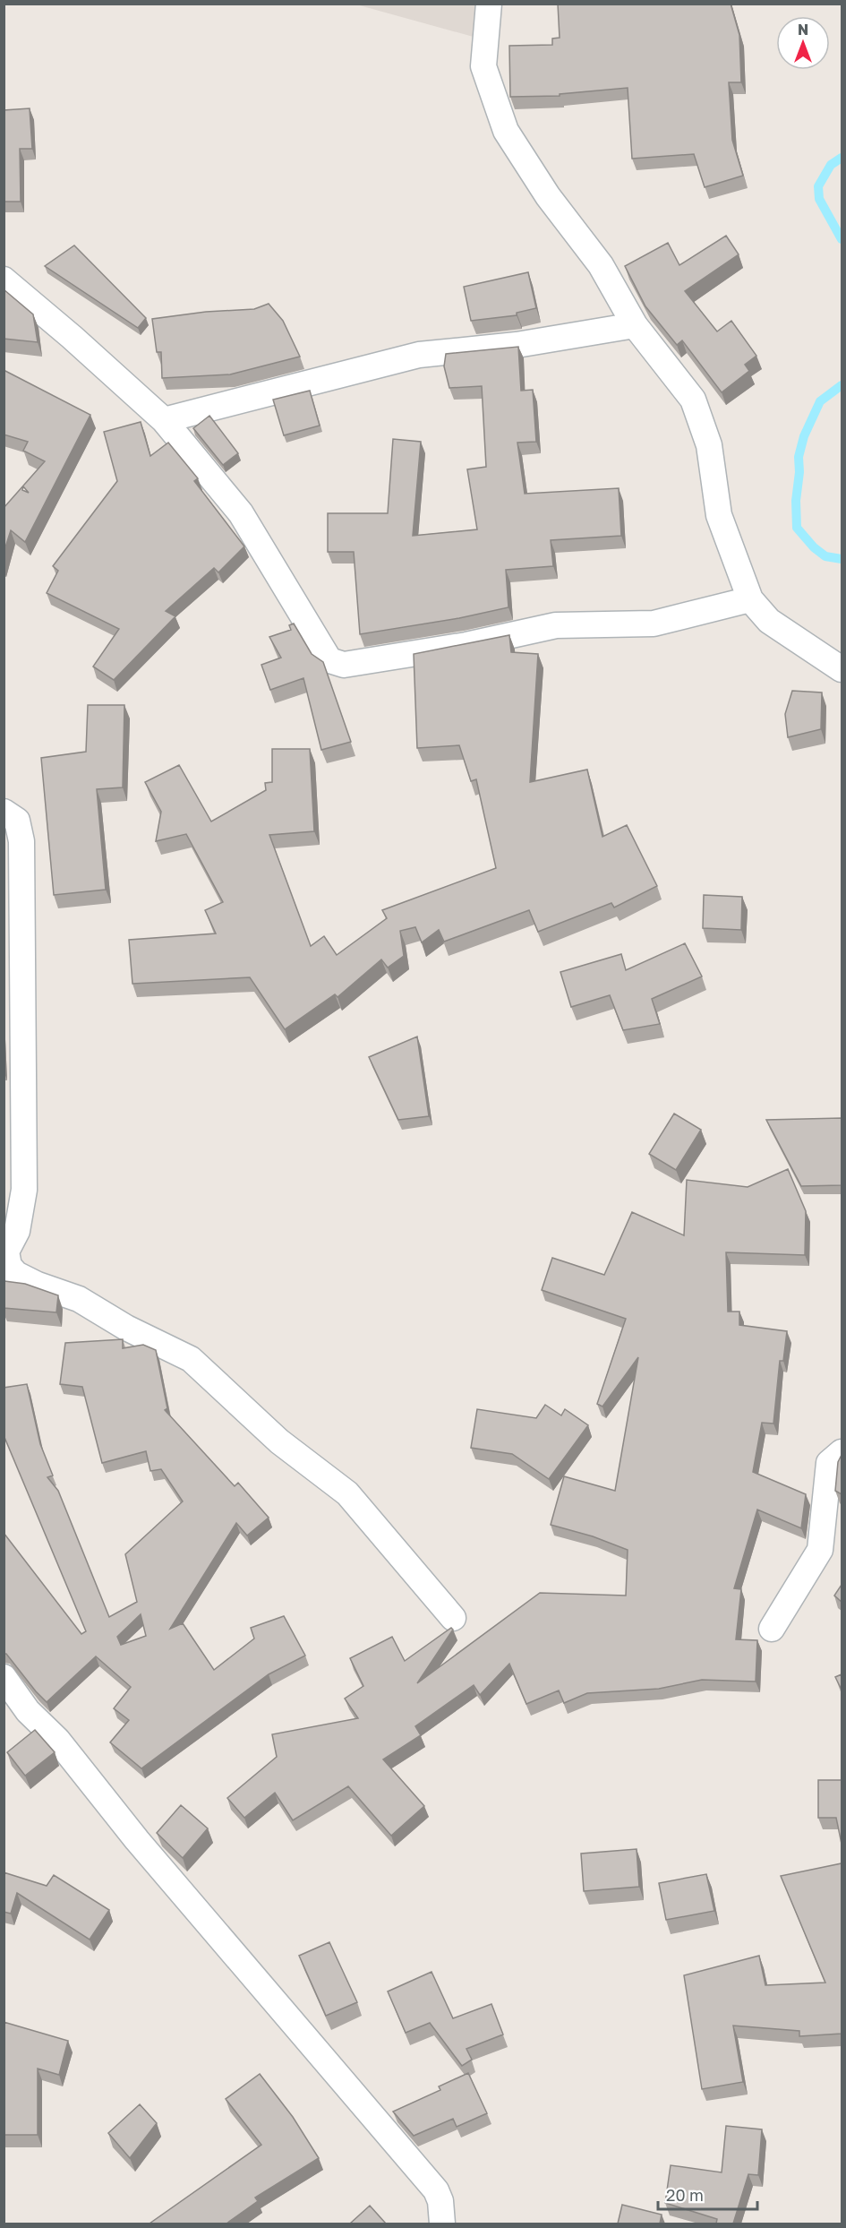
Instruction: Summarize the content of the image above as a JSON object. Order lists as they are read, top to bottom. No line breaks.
{"scale_bar":"20 m","north":"top"}
